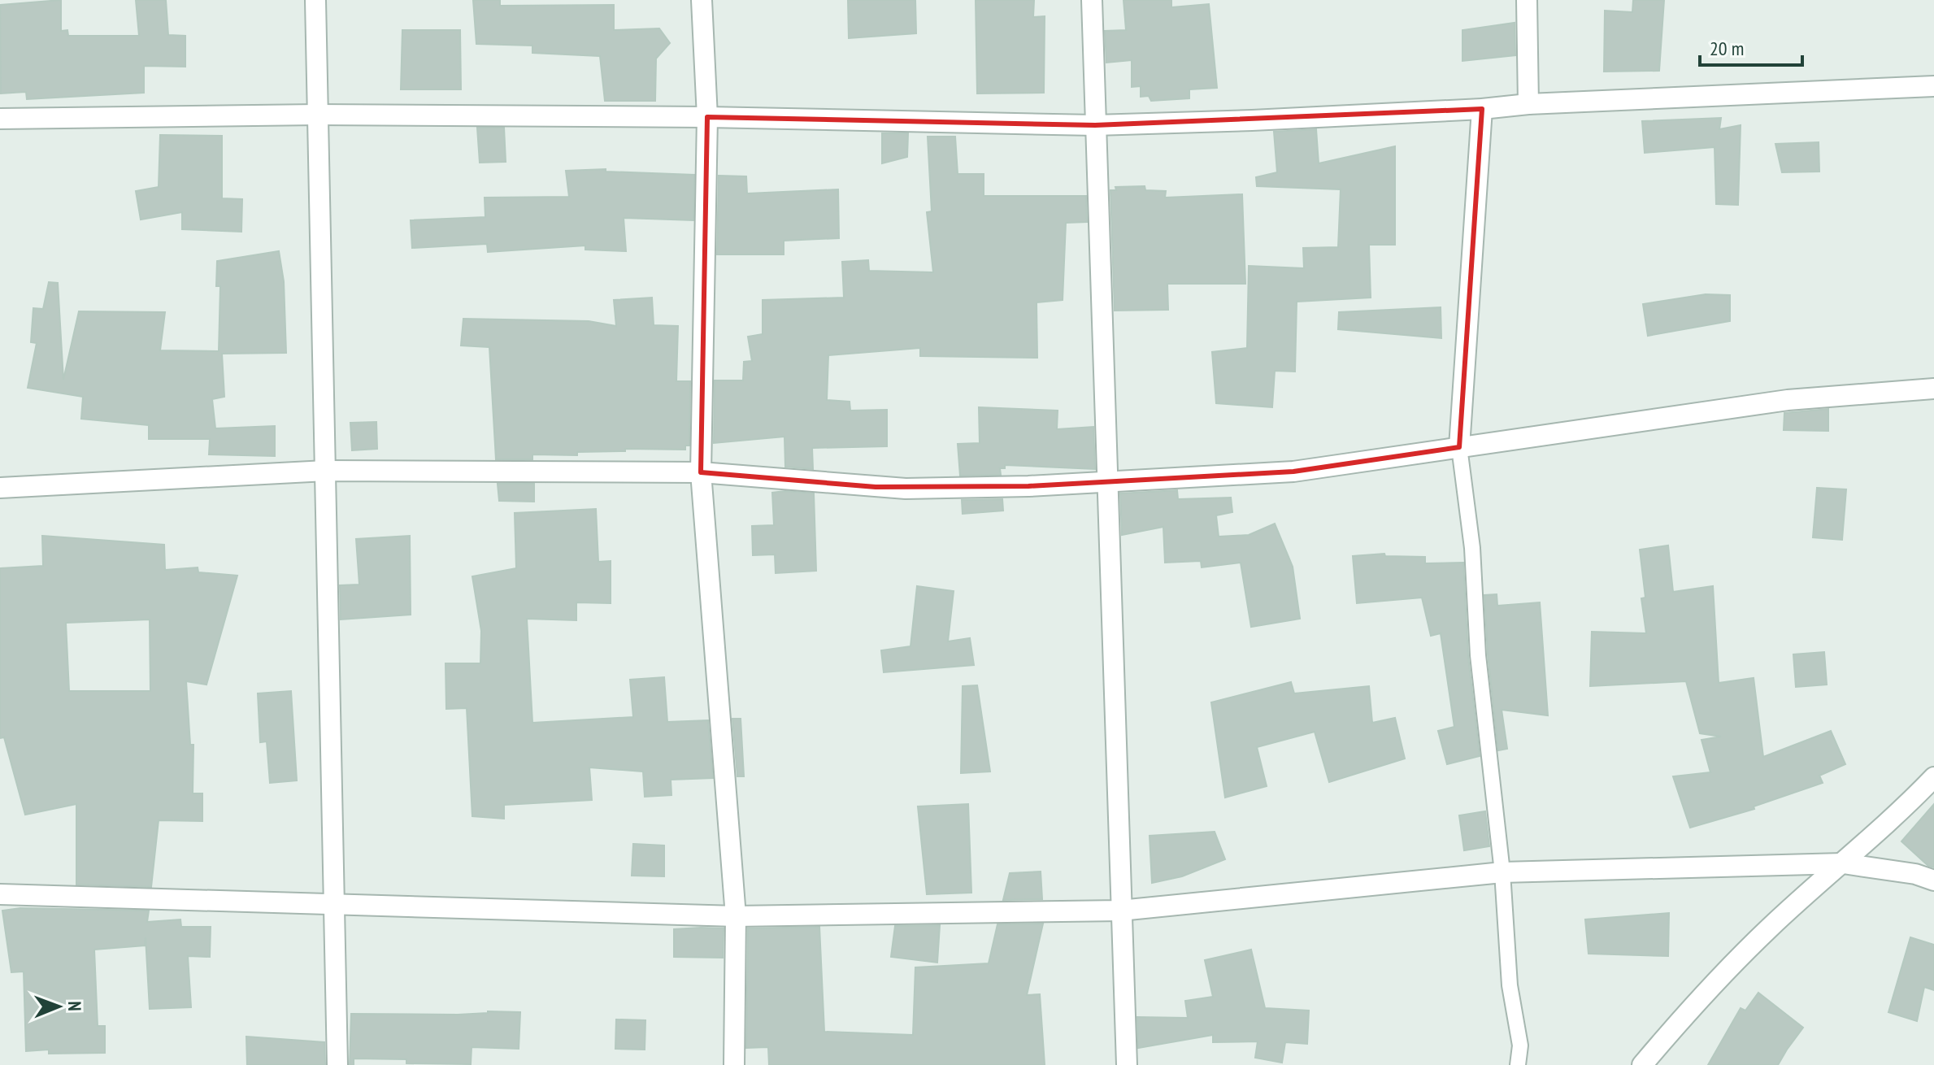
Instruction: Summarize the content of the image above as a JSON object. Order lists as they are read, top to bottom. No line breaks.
{"scale_bar":"20 m","north":"right"}
